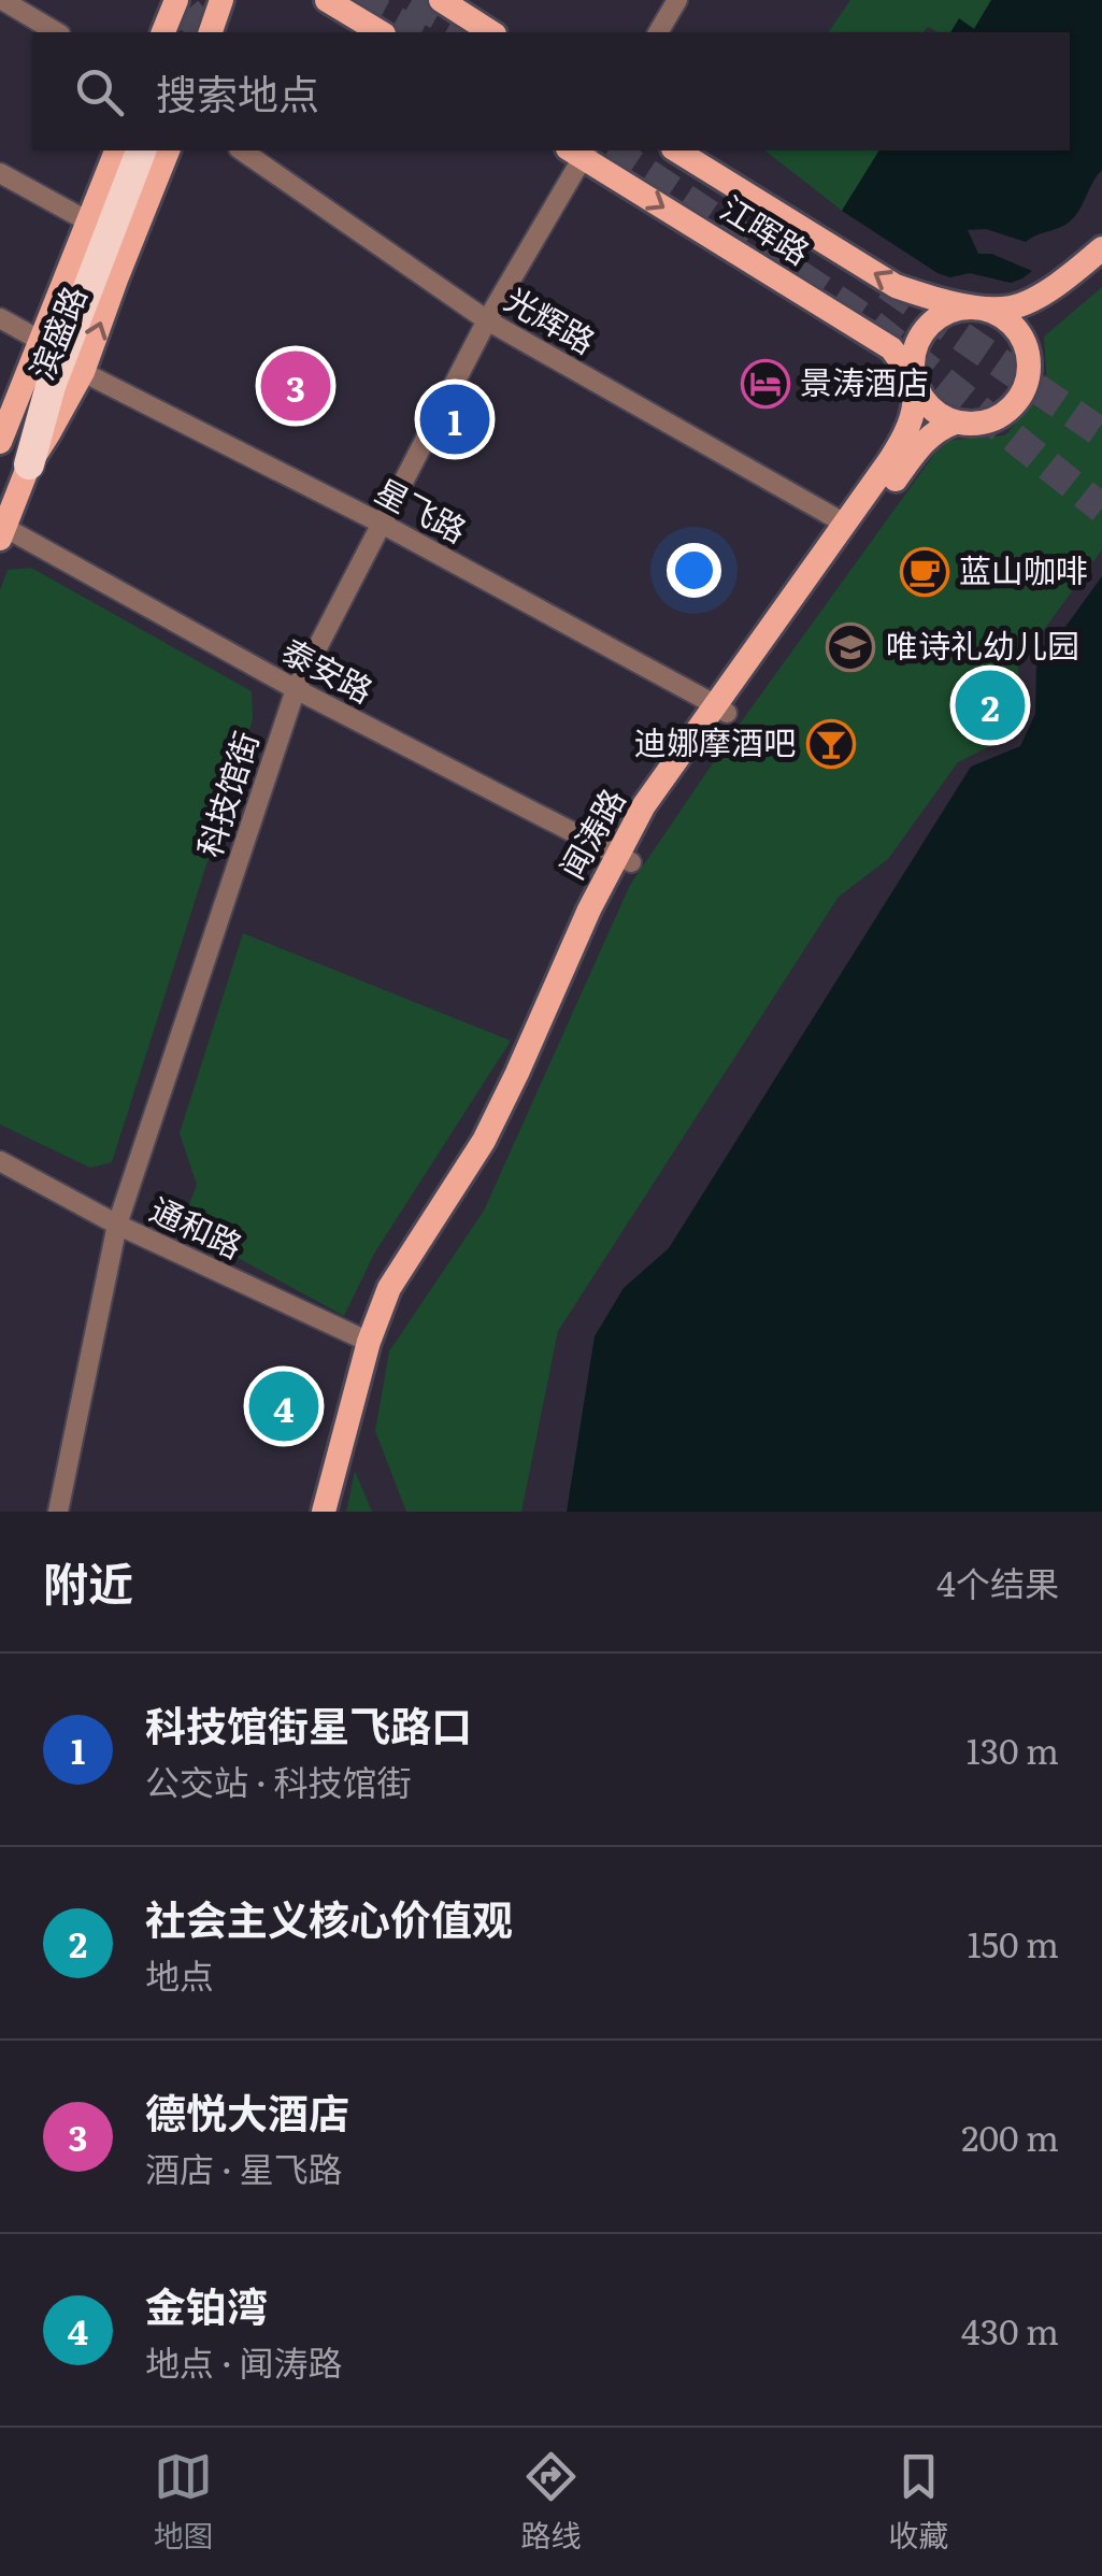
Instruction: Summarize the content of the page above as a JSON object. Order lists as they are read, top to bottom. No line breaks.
{"streets":{"main road":["江晖路","滨盛路","闻涛路"],"street":["光辉路","星飞路","泰安路","科技馆街","通和路"]},"crossings":[["江晖路","科技馆街"],["江晖路","闻涛路"],["光辉路","科技馆街"],["光辉路","闻涛路"],["滨盛路","星飞路"],["滨盛路","泰安路"],["星飞路","科技馆街"],["星飞路","闻涛路"],["泰安路","科技馆街"],["泰安路","闻涛路"],["科技馆街","通和路"],["闻涛路","通和路"]],"places":{"hotel":["景涛酒店"],"cafe":["蓝山咖啡"],"school or university":["唯诗礼幼儿园"],"bar":["迪娜摩酒吧"]},"page":{"search":"搜索地点","pins":["3","1","2","4"],"heading":["附近","4个结果"],"list":[{"mark":"1","name":"科技馆街星飞路口","note":"公交站 · 科技馆街","value":"130 m"},{"mark":"2","name":"社会主义核心价值观","note":"地点","value":"150 m"},{"mark":"3","name":"德悦大酒店","note":"酒店 · 星飞路","value":"200 m"},{"mark":"4","name":"金铂湾","note":"地点 · 闻涛路","value":"430 m"}],"nav":["地图","路线","收藏"]}}
